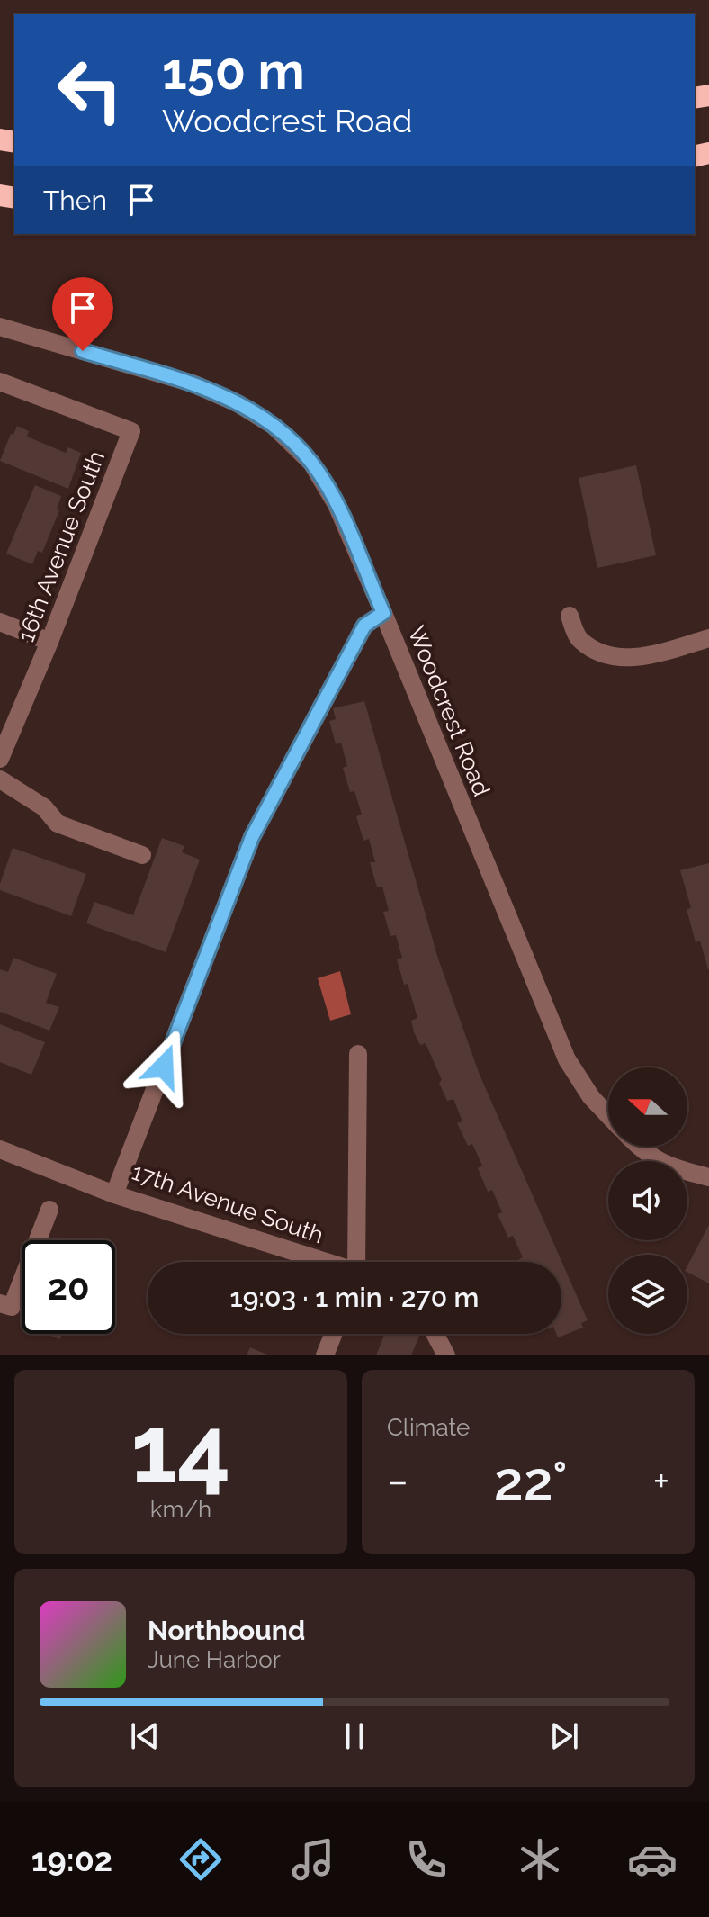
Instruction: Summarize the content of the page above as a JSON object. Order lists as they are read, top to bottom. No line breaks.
{"streets":{"street":["16th Avenue South","Woodcrest Road","17th Avenue South"]},"crossings":[["Woodcrest Road","17th Avenue South"]],"north":"left","page":{"turn":["150 m","Woodcrest Road"],"then":"Then","limit":"20","trip":"19:03 · 1 min · 270 m","tile":[["14","km/h"],"Climate"],"heat":["−","22°","+"],"song":["Northbound","June Harbor"],"tabs":"19:02"}}
